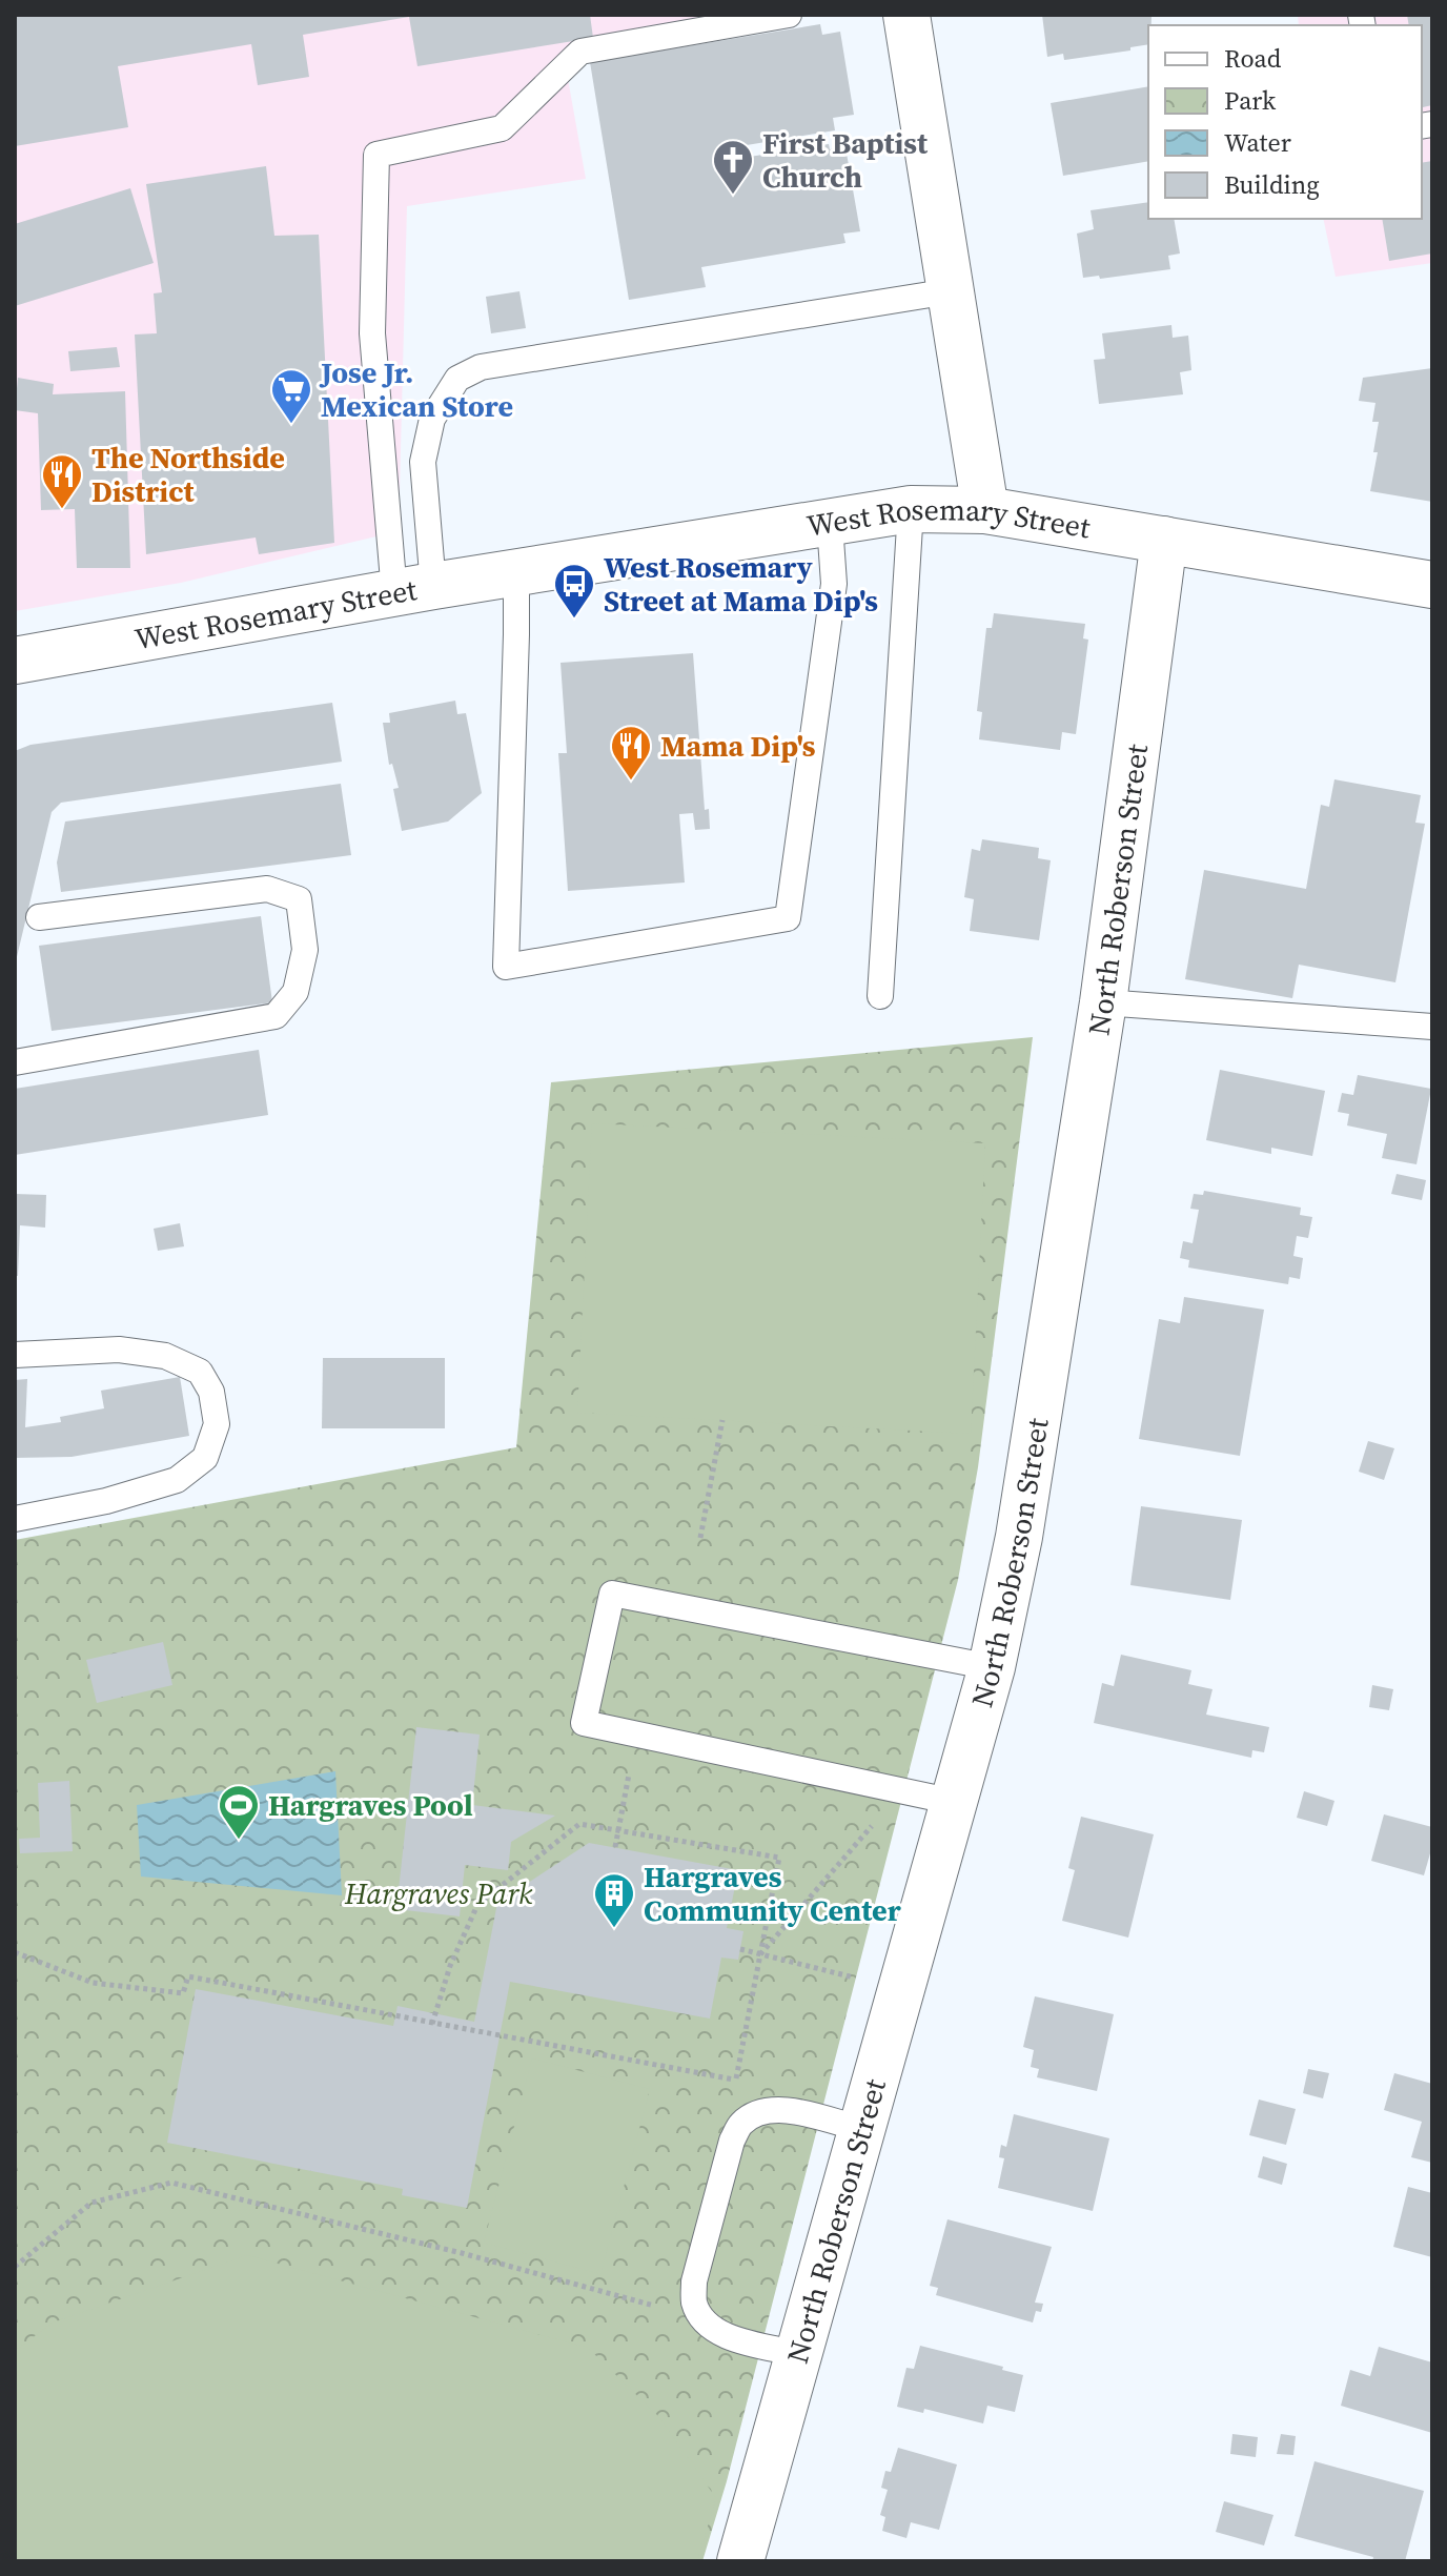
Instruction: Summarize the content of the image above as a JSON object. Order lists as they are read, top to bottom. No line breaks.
{"streets":{"street":["West Rosemary Street","North Roberson Street"]},"crossings":[["West Rosemary Street","North Roberson Street"]],"parks":["Hargraves Park"],"places":{"church":["First Baptist Church"],"supermarket":["Jose Jr. Mexican Store"],"restaurant":["The Northside District","Mama Dip's"],"bus stop":["West Rosemary Street at Mama Dip's"],"sports":["Hargraves Pool"],"building":["Hargraves Community Center"]},"legend":["Road","Park","Water","Building"]}
